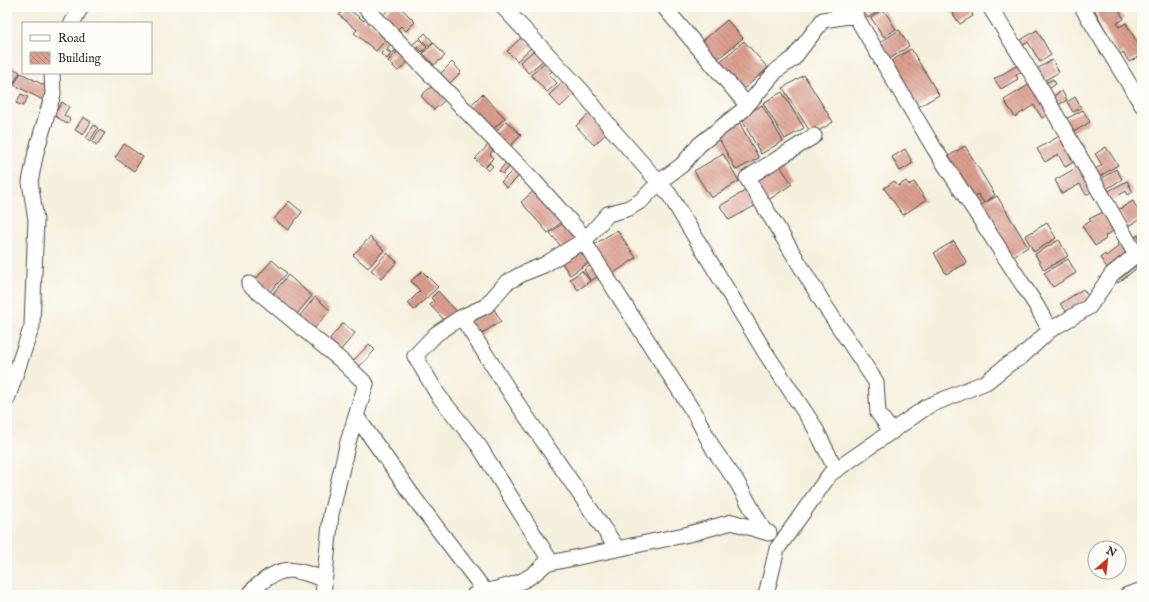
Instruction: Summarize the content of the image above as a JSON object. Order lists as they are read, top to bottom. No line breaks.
{"legend":["Road","Building"],"north":"top right"}
